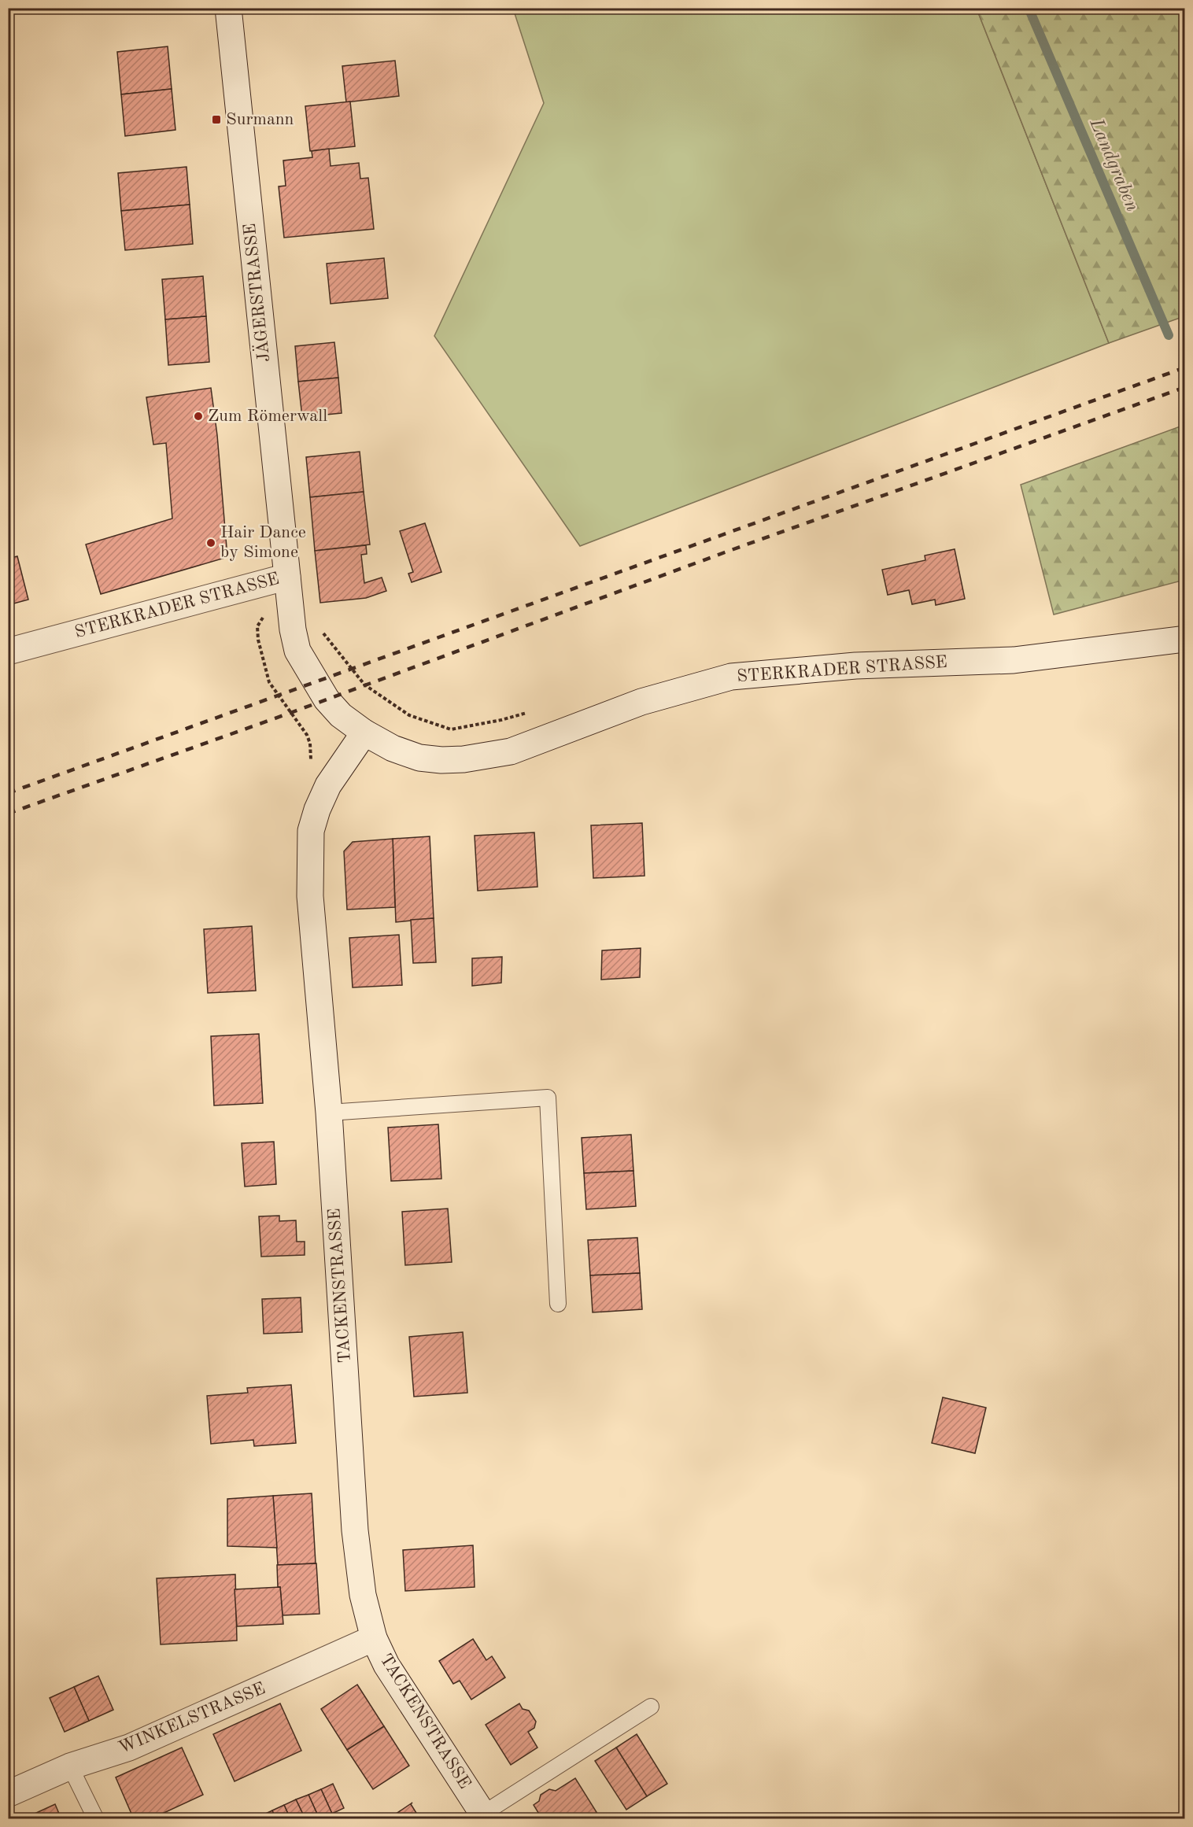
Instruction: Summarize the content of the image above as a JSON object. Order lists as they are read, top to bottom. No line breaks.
{"streets":{"street":["JÄGERSTRASSE","STERKRADER STRASSE","TACKENSTRASSE","WINKELSTRASSE"]},"crossings":[["JÄGERSTRASSE","STERKRADER STRASSE"],["STERKRADER STRASSE","TACKENSTRASSE"],["TACKENSTRASSE","WINKELSTRASSE"]],"water":["Landgraben"],"places":{"transit":["Surmann"],"other":["Zum Römerwall","Hair Dance by Simone"]}}
